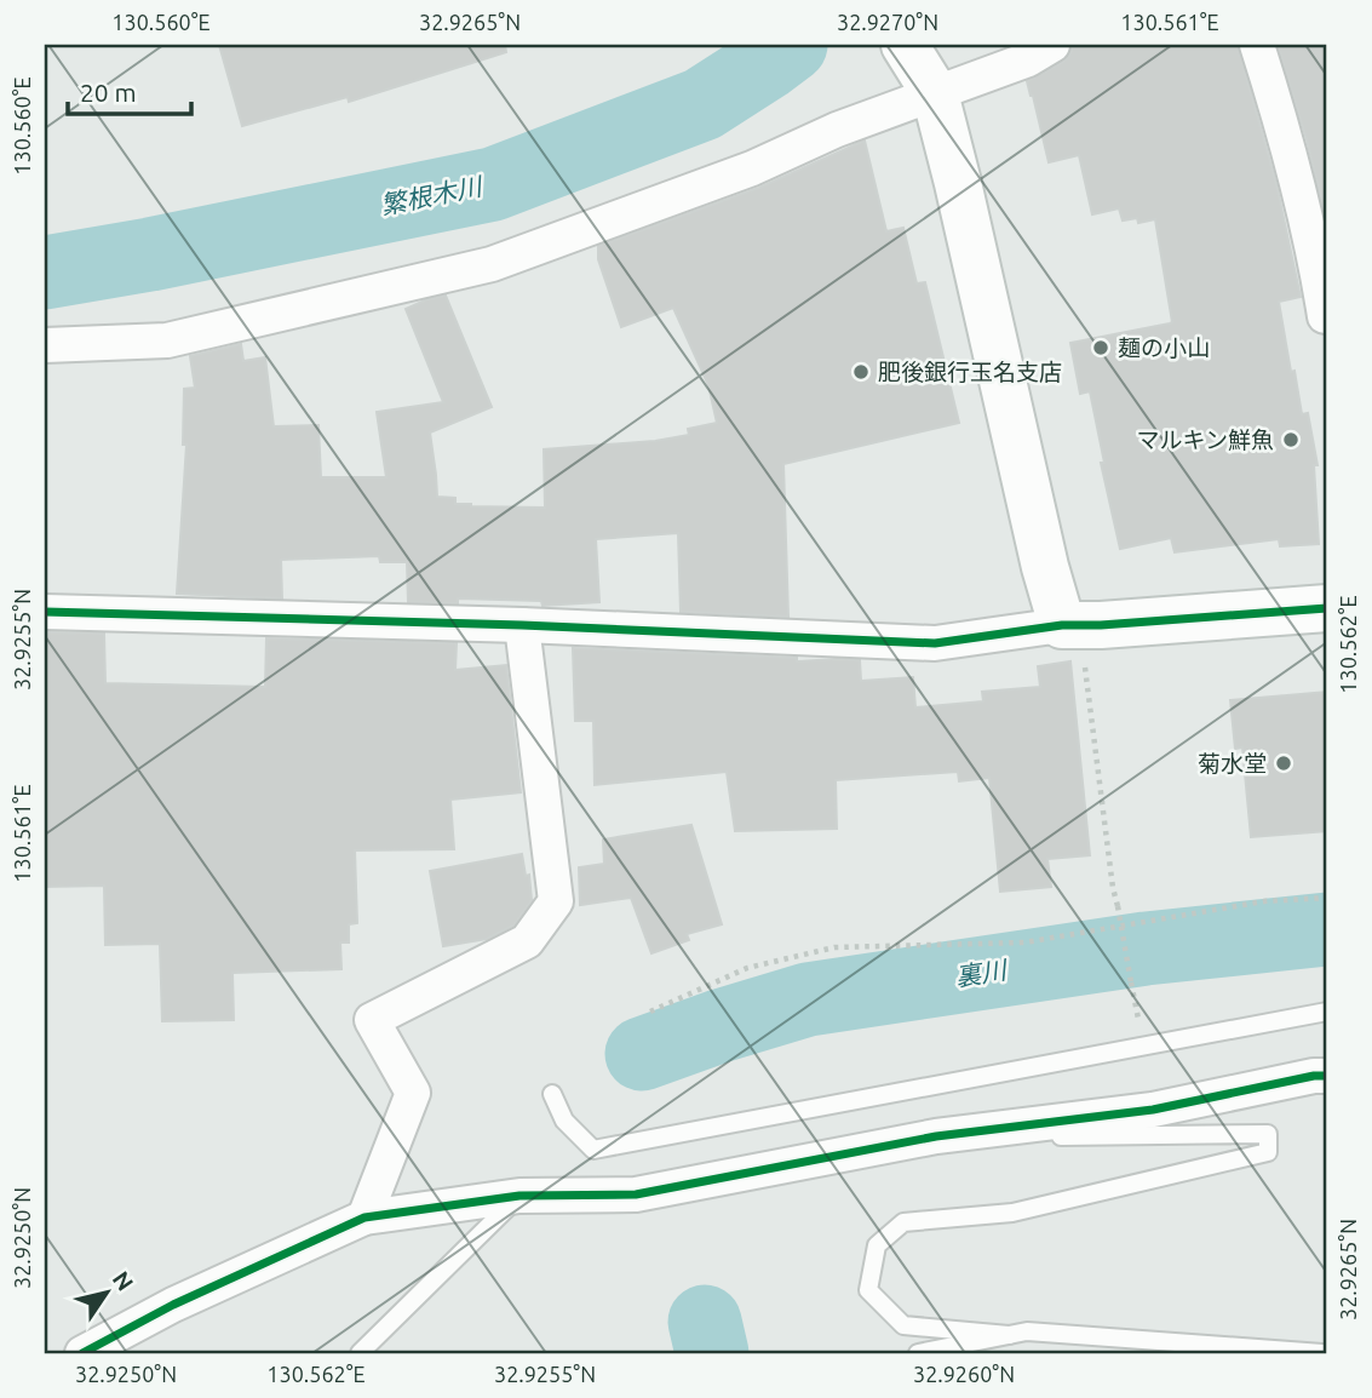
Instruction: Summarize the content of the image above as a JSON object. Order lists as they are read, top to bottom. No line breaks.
{"water":["繁根木川","裏川"],"places":["麺の小山","肥後銀行玉名支店","マルキン鮮魚","菊水堂"],"scale_bar":"20 m","north":"top right","coordinates":["130.560°E","32.9265°N","32.9270°N","130.561°E","32.9255°N","130.562°E","32.9250°N","32.9260°N"]}
